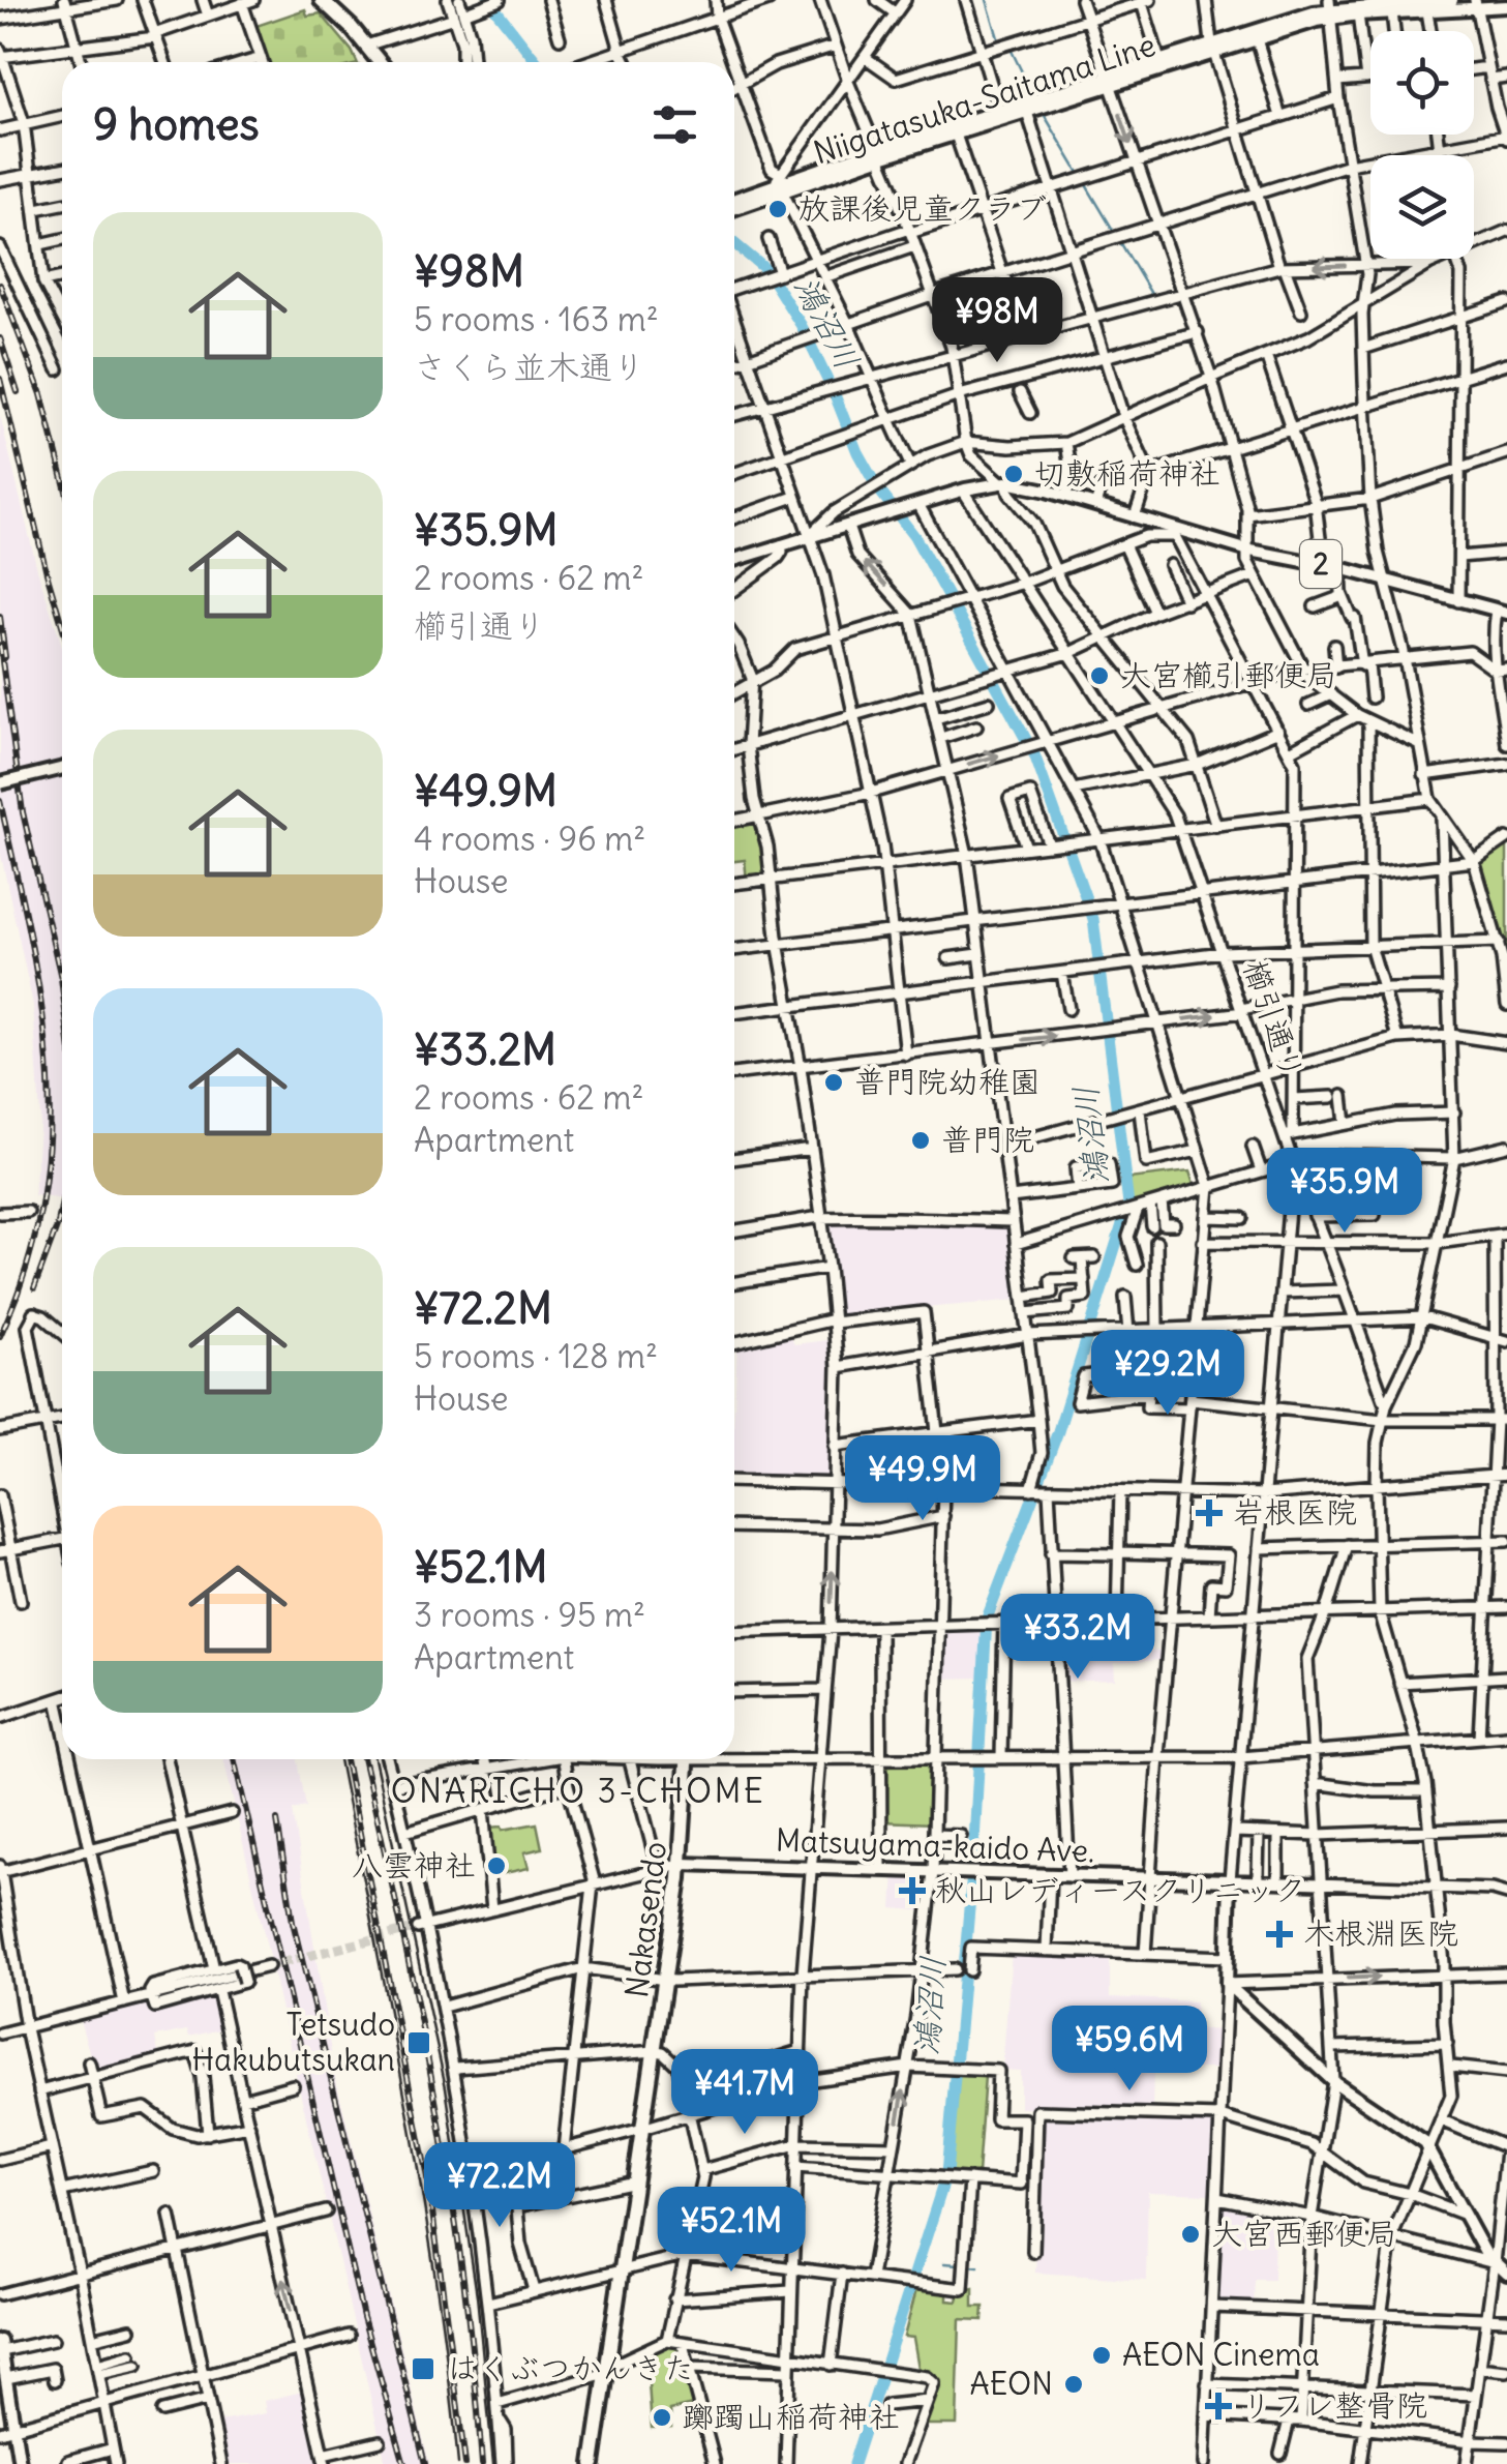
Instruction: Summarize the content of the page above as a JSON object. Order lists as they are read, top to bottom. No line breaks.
{"streets":{"highway":["Nakasendo"],"main road":["Niigatasuka-Saitama Line","2","Matsuyama-kaido Ave."],"street":["櫛引通り"]},"crossings":[["2","櫛引通り"],["櫛引通り","Matsuyama-kaido Ave."],["Matsuyama-kaido Ave.","Nakasendo"]],"districts":["ONARICHO 3-CHOME"],"water":["鴻沼川"],"places":{"other":["放課後児童クラブ","切敷稲荷神社","大宮櫛引郵便局","普門院幼稚園","普門院","八雲神社","大宮西郵便局","AEON Cinema","AEON","躑躅山稲荷神社"],"health":["岩根医院","秋山レディースクリニック","木根淵医院","リフレ整骨院"],"transit":["Tetsudo Hakubutsukan","はくぶつかんきた"]},"page":{"heading":"9 homes","list":[{"name":"¥98M","note":"5 rooms · 163 m² · さくら並木通り"},{"name":"¥35.9M","note":"2 rooms · 62 m² · 櫛引通り"},{"name":"¥49.9M","note":"4 rooms · 96 m² · House"},{"name":"¥33.2M","note":"2 rooms · 62 m² · Apartment"},{"name":"¥72.2M","note":"5 rooms · 128 m² · House"},{"name":"¥52.1M","note":"3 rooms · 95 m² · Apartment"}],"price":["¥98M","¥35.9M","¥29.2M","¥49.9M","¥33.2M","¥59.6M","¥41.7M","¥72.2M","¥52.1M"]}}
